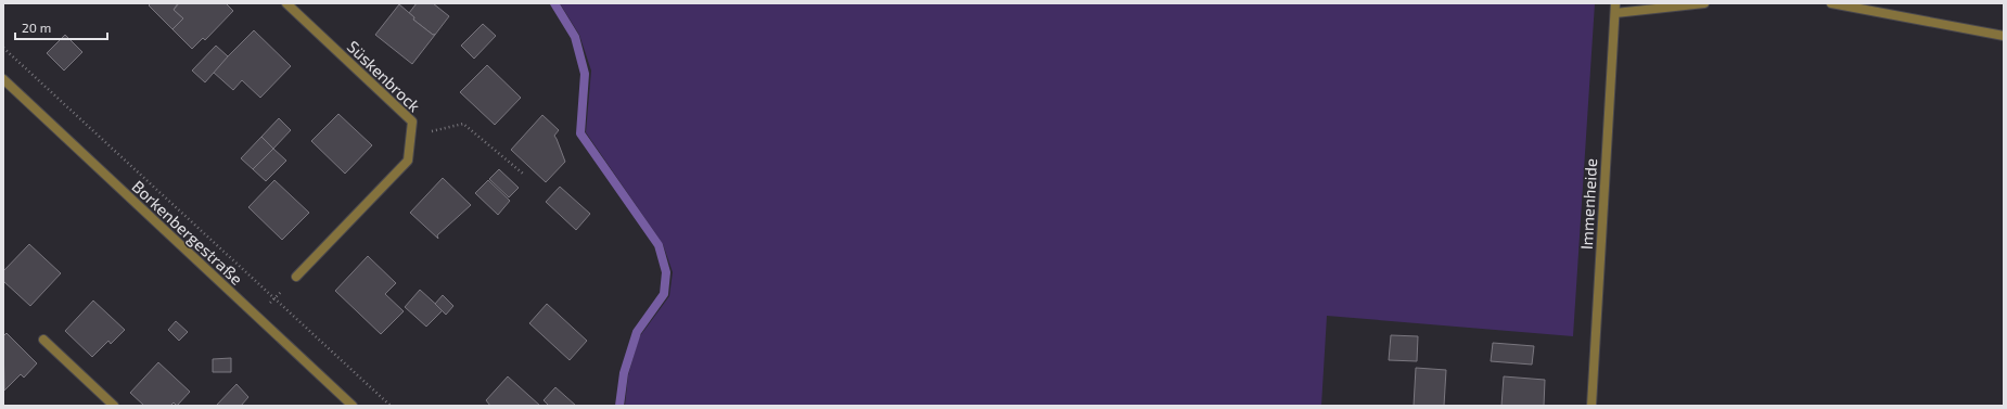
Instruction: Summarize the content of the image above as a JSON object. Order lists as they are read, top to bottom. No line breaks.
{"streets":{"street":["Süskenbrock","Immenheide","Borkenbergestraße"]},"scale_bar":"20 m"}
